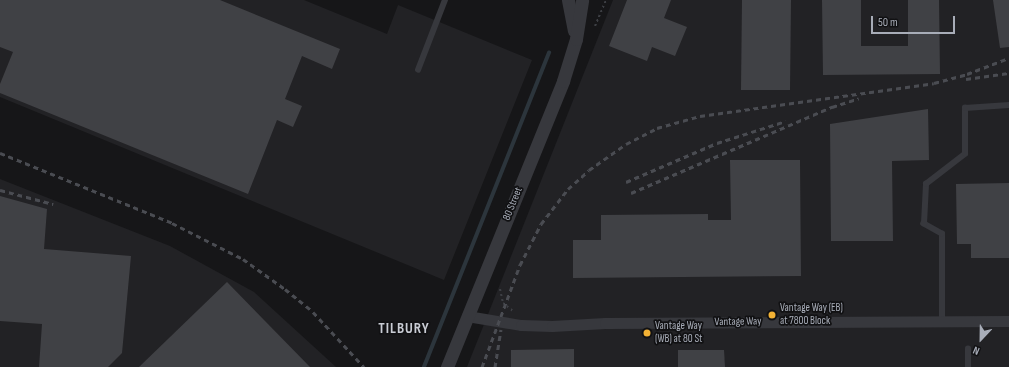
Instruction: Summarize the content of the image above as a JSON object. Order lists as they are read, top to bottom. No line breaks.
{"streets":{"street":["80 Street","Vantage Way"]},"crossings":[["80 Street","Vantage Way"]],"districts":["TILBURY"],"places":["Vantage Way (EB) at 7800 Block","Vantage Way (WB) at 80 St"],"scale_bar":"50 m","north":"bottom"}
